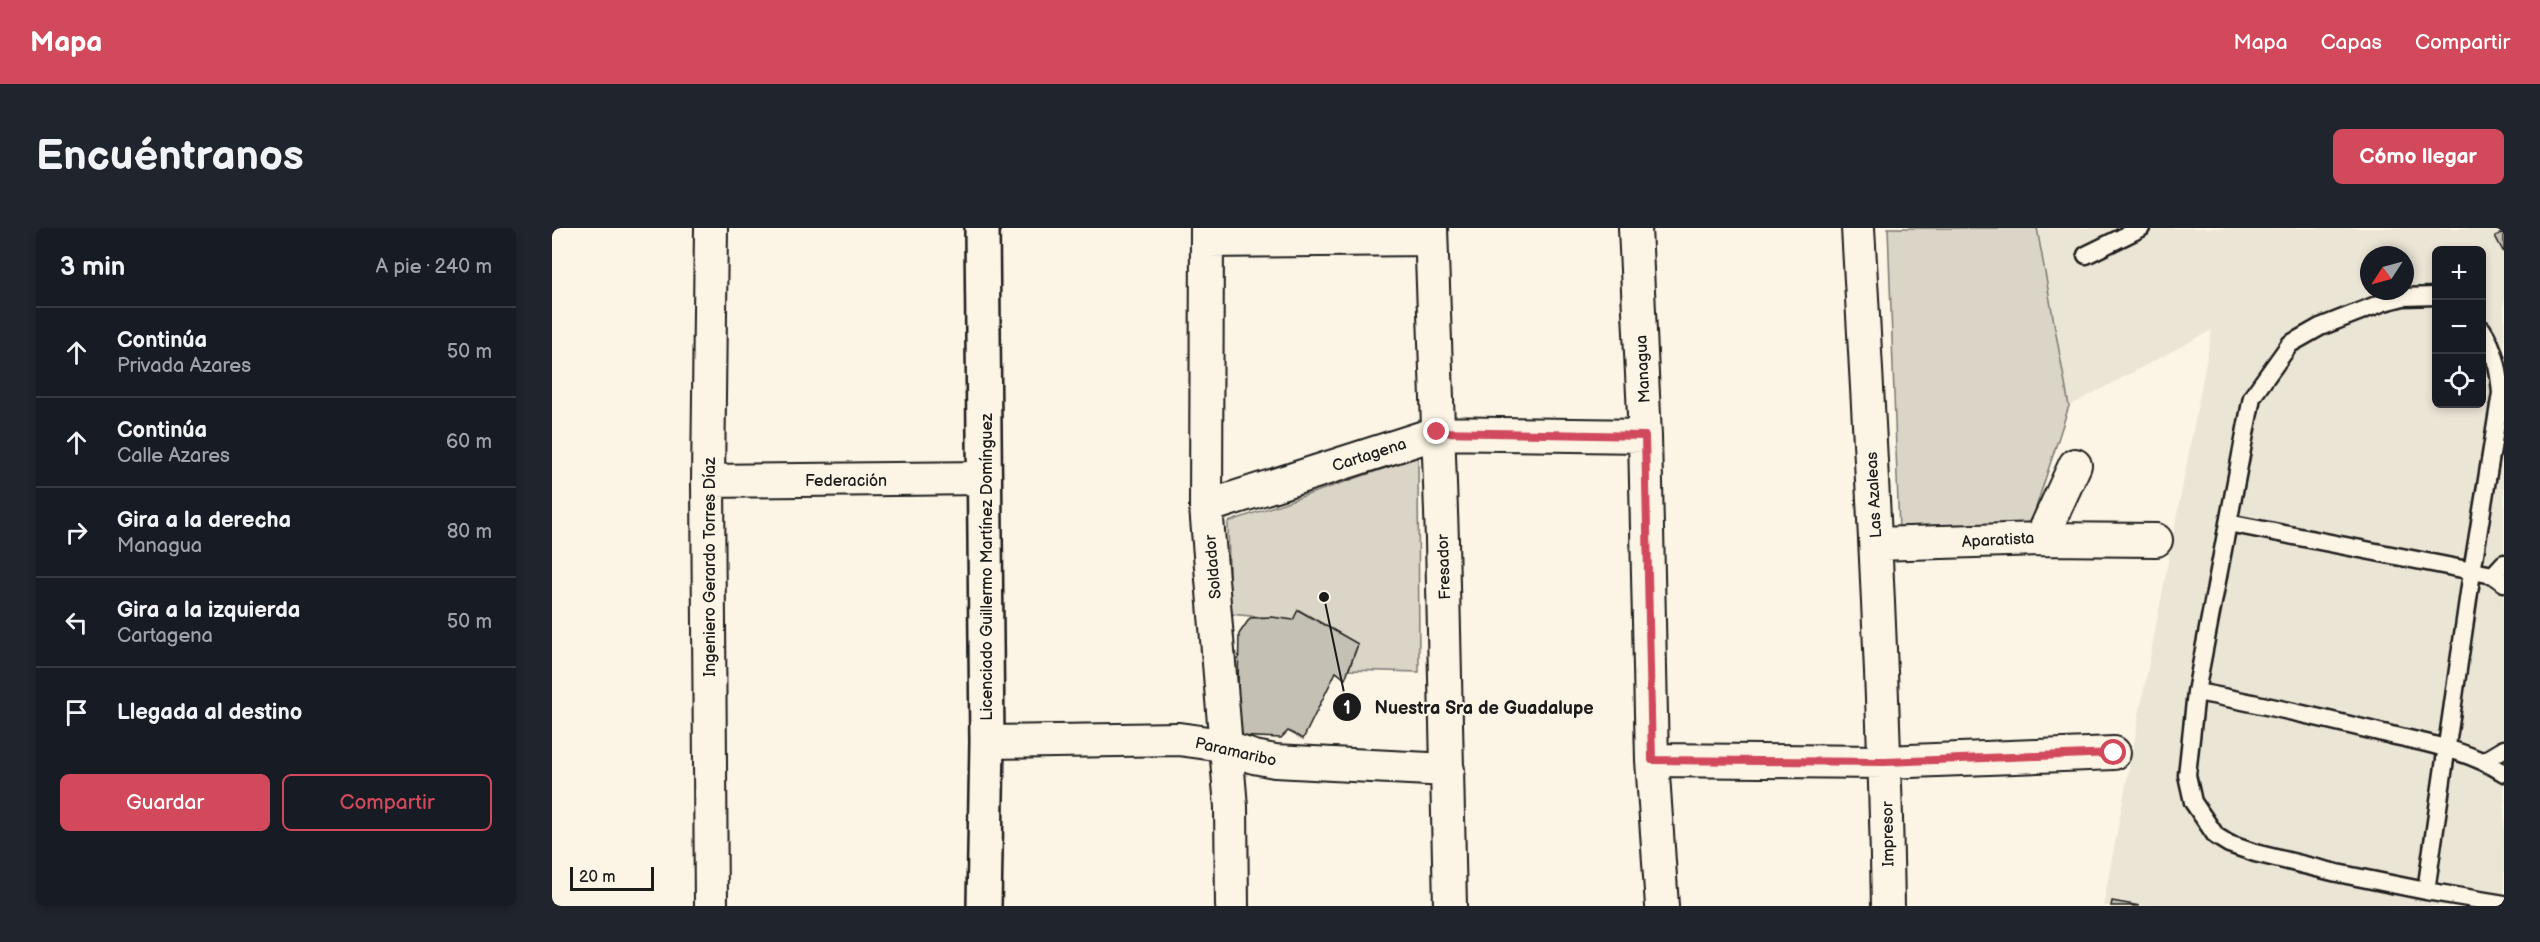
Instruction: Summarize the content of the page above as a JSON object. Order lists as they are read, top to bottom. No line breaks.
{"streets":{"street":["Managua","Cartagena","Federación","Las Azaleas","Aparatista","Ingeniero Gerardo Torres Díaz","Licenciado Guillermo Martínez Domínguez","Soldador","Fresador","Paramaribo","Impresor"]},"crossings":[["Managua","Cartagena"],["Cartagena","Soldador"],["Cartagena","Fresador"],["Federación","Ingeniero Gerardo Torres Díaz"],["Federación","Licenciado Guillermo Martínez Domínguez"],["Las Azaleas","Aparatista"],["Las Azaleas","Impresor"],["Licenciado Guillermo Martínez Domínguez","Paramaribo"],["Soldador","Paramaribo"],["Fresador","Paramaribo"]],"places":["Nuestra Sra de Guadalupe"],"scale_bar":"20 m","north":"bottom left","page":{"header":"Mapa","nav":["Mapa","Capas","Compartir"],"buttons":["Cómo llegar",["Guardar","Compartir"]],"title":"Encuéntranos","heading":["3 min","A pie · 240 m"],"map_buttons":["+","−"],"list":[["Continúa","Privada Azares","50 m"],["Continúa","Calle Azares","60 m"],["Gira a la derecha","Managua","80 m"],["Gira a la izquierda","Cartagena","50 m"],"Llegada al destino"],"scale":"20 m"}}
